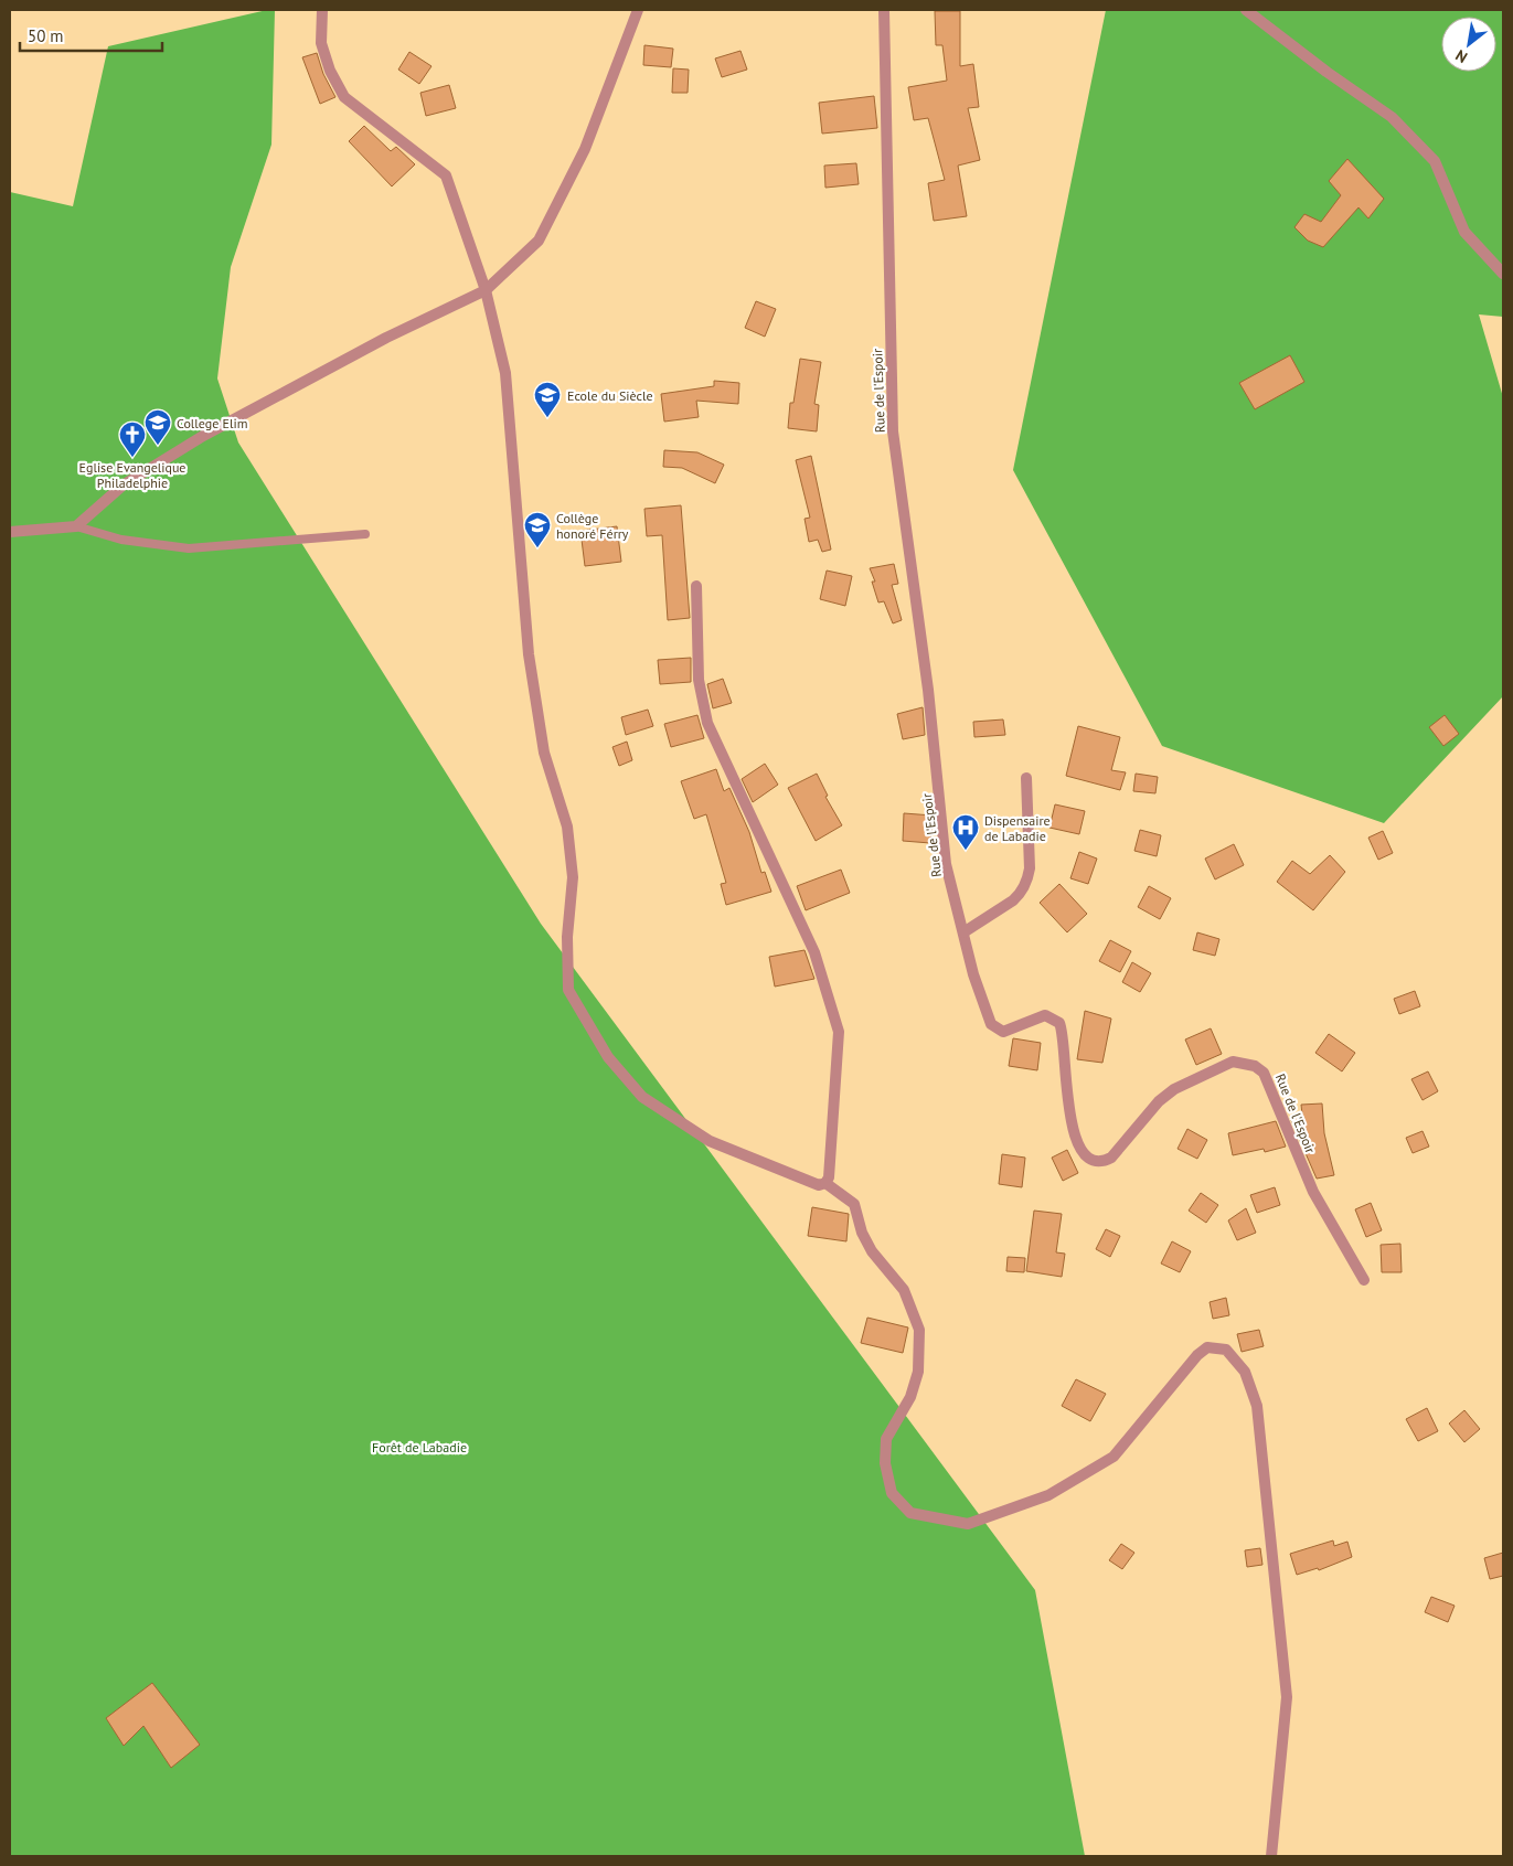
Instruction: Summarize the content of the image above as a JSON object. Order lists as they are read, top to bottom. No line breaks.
{"streets":{"street":["Rue de l'Espoir"]},"parks":["Forêt de Labadie"],"places":{"school or university":["Ecole du Siècle","College Elim","Collège honoré Férry"],"church":["Eglise Evangelique Philadelphie"],"hospital":["Dispensaire de Labadie"]},"scale_bar":"50 m","north":"bottom left"}
